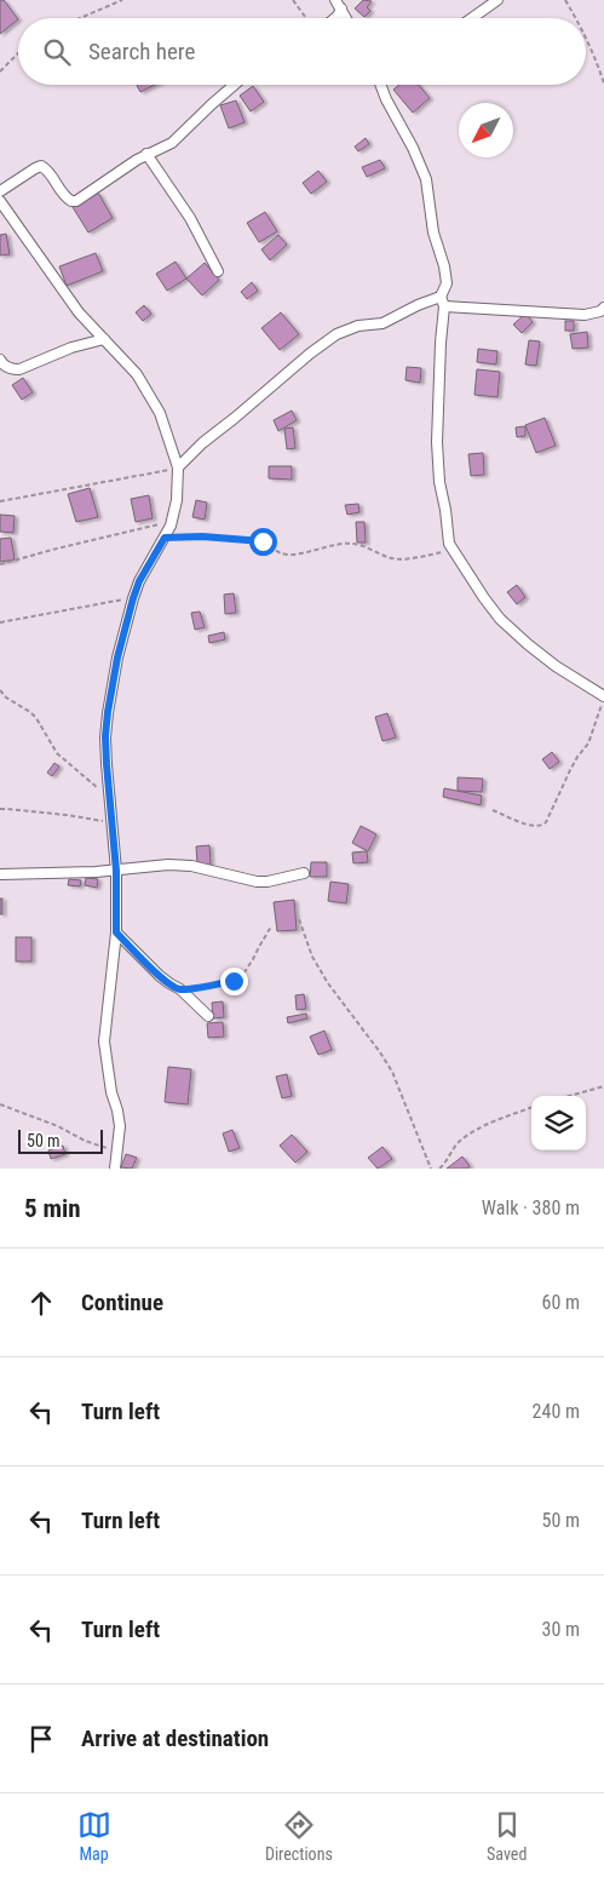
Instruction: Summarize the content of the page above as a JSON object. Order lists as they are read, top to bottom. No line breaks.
{"scale_bar":"50 m","north":"bottom left","page":{"search":"Search here","scale":"50 m","heading":["5 min","Walk · 380 m"],"list":[["Continue","60 m"],["Turn left","240 m"],["Turn left","50 m"],["Turn left","30 m"],"Arrive at destination"],"nav":["Map","Directions","Saved"]}}
